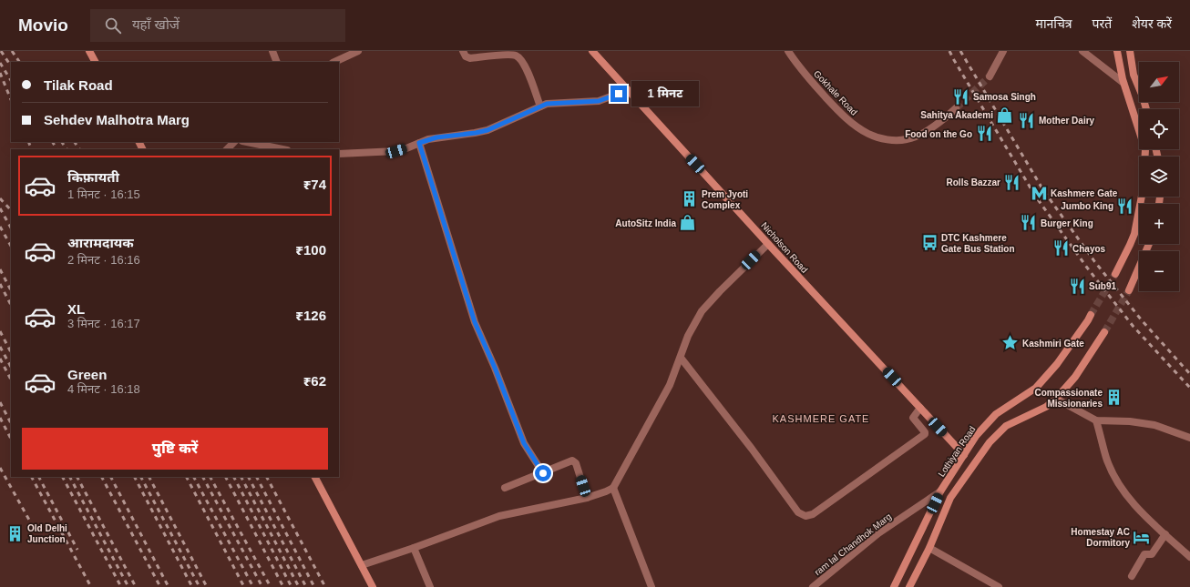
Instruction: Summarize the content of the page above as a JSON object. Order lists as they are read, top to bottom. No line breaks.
{"streets":{"main road":["Nicholson Road","Lothiyan Road"],"street":["Gokhale Road","ram lal Chandhok Marg"]},"crossings":[["Nicholson Road","Lothiyan Road"],["Lothiyan Road","ram lal Chandhok Marg"]],"districts":["KASHMERE GATE"],"places":{"restaurant":["Samosa Singh","Mother Dairy","Food on the Go","Rolls Bazzar","Jumbo King","Burger King","Chayos","Sub91"],"shop":["Sahitya Akademi","AutoSitz India"],"metro station":["Kashmere Gate"],"building":["Prem Jyoti Complex","Compassionate Missionaries","Old Delhi Junction"],"bus stop":["DTC Kashmere Gate Bus Station"],"place":["Kashmiri Gate"],"hotel":["Homestay AC Dormitory"]},"north":"top right","page":{"header":"Movio","search":"यहाँ खोजें","nav":["मानचित्र","परतें","शेयर करें"],"map_buttons":["+","−"],"banner":["Tilak Road","Sehdev Malhotra Marg"],"bubble":"1 मिनट","list":[{"name":"किफ़ायती","note":"1 मिनट · 16:15","value":"₹74"},{"name":"आरामदायक","note":"2 मिनट · 16:16","value":"₹100"},{"name":"XL","note":"3 मिनट · 16:17","value":"₹126"},{"name":"Green","note":"4 मिनट · 16:18","value":"₹62"}],"buttons":"पुष्टि करें"}}
